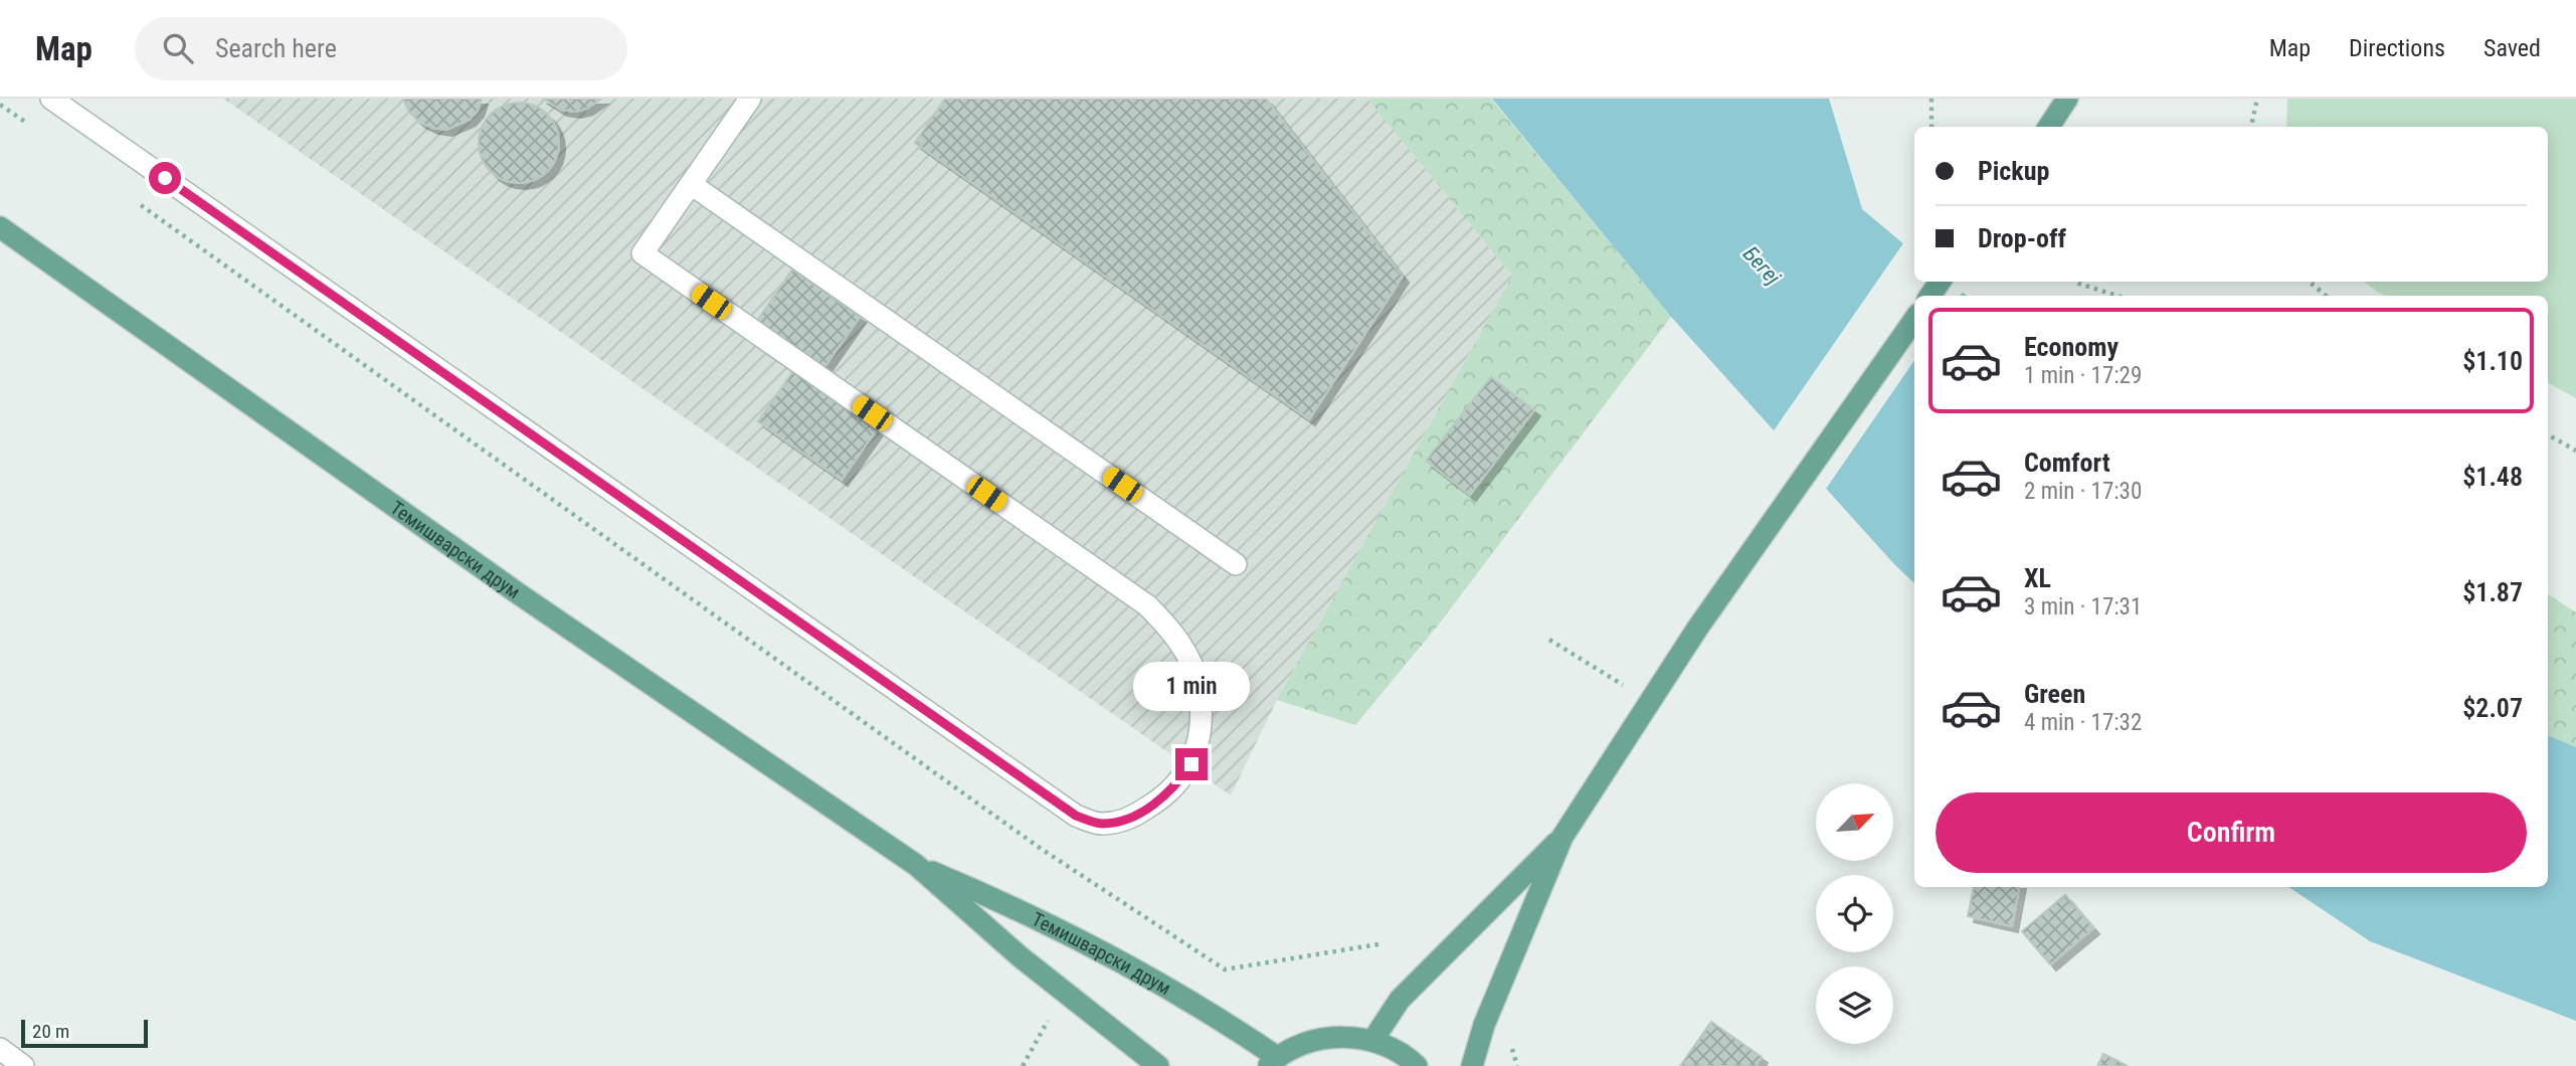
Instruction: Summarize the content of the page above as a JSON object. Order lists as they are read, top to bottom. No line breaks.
{"streets":{"main road":["Темишварски друм"]},"water":["Бегеј"],"scale_bar":"20 m","north":"top right","page":{"header":"Map","search":"Search here","nav":["Map","Directions","Saved"],"banner":["Pickup","Drop-off"],"list":[{"name":"Economy","note":"1 min · 17:29","value":"$1.10"},{"name":"Comfort","note":"2 min · 17:30","value":"$1.48"},{"name":"XL","note":"3 min · 17:31","value":"$1.87"},{"name":"Green","note":"4 min · 17:32","value":"$2.07"}],"bubble":"1 min","buttons":"Confirm","scale":"20 m"}}
